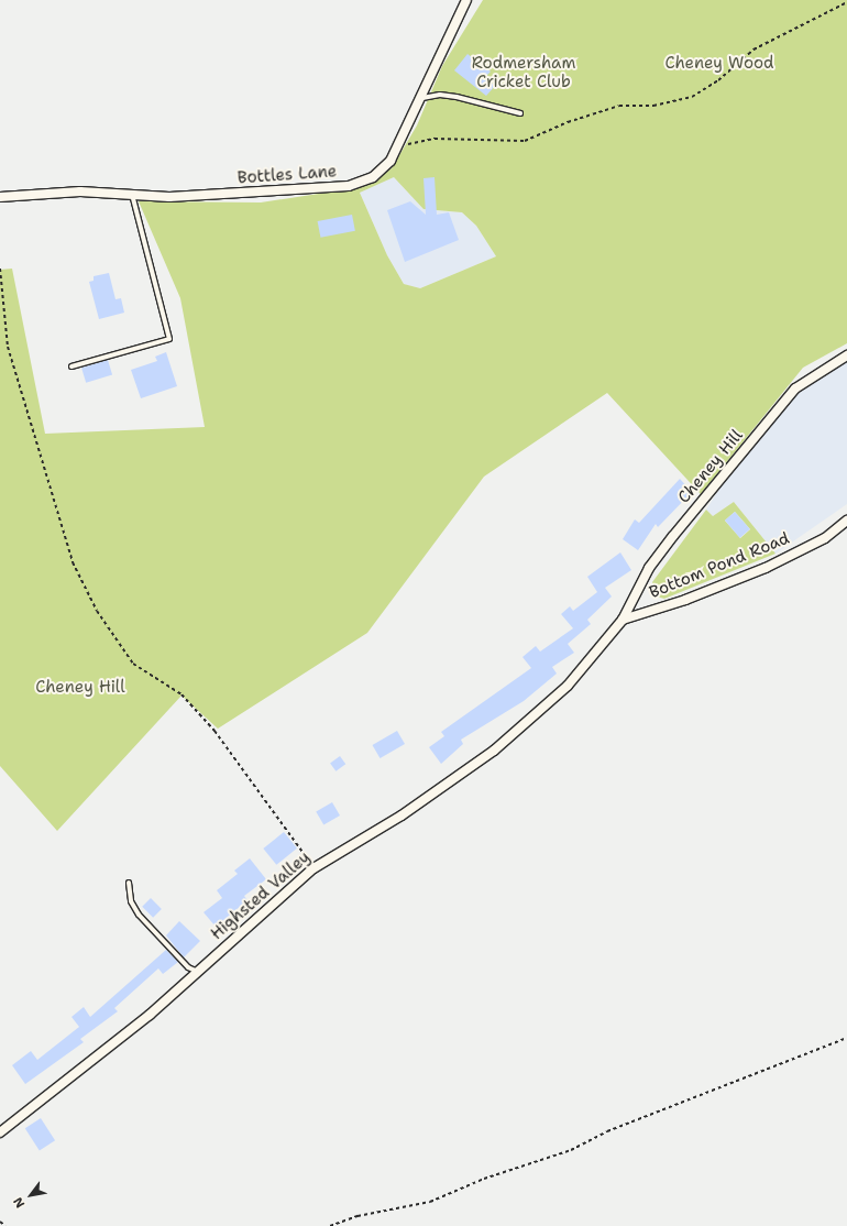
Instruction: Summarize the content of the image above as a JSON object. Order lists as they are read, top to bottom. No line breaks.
{"streets":{"street":["Bottles Lane","Cheney Hill","Bottom Pond Road","Highsted Valley"]},"crossings":[["Cheney Hill","Bottom Pond Road"],["Cheney Hill","Highsted Valley"],["Bottom Pond Road","Highsted Valley"]],"parks":["Rodmersham Cricket Club","Cheney Wood","Cheney Hill"],"north":"bottom left"}
